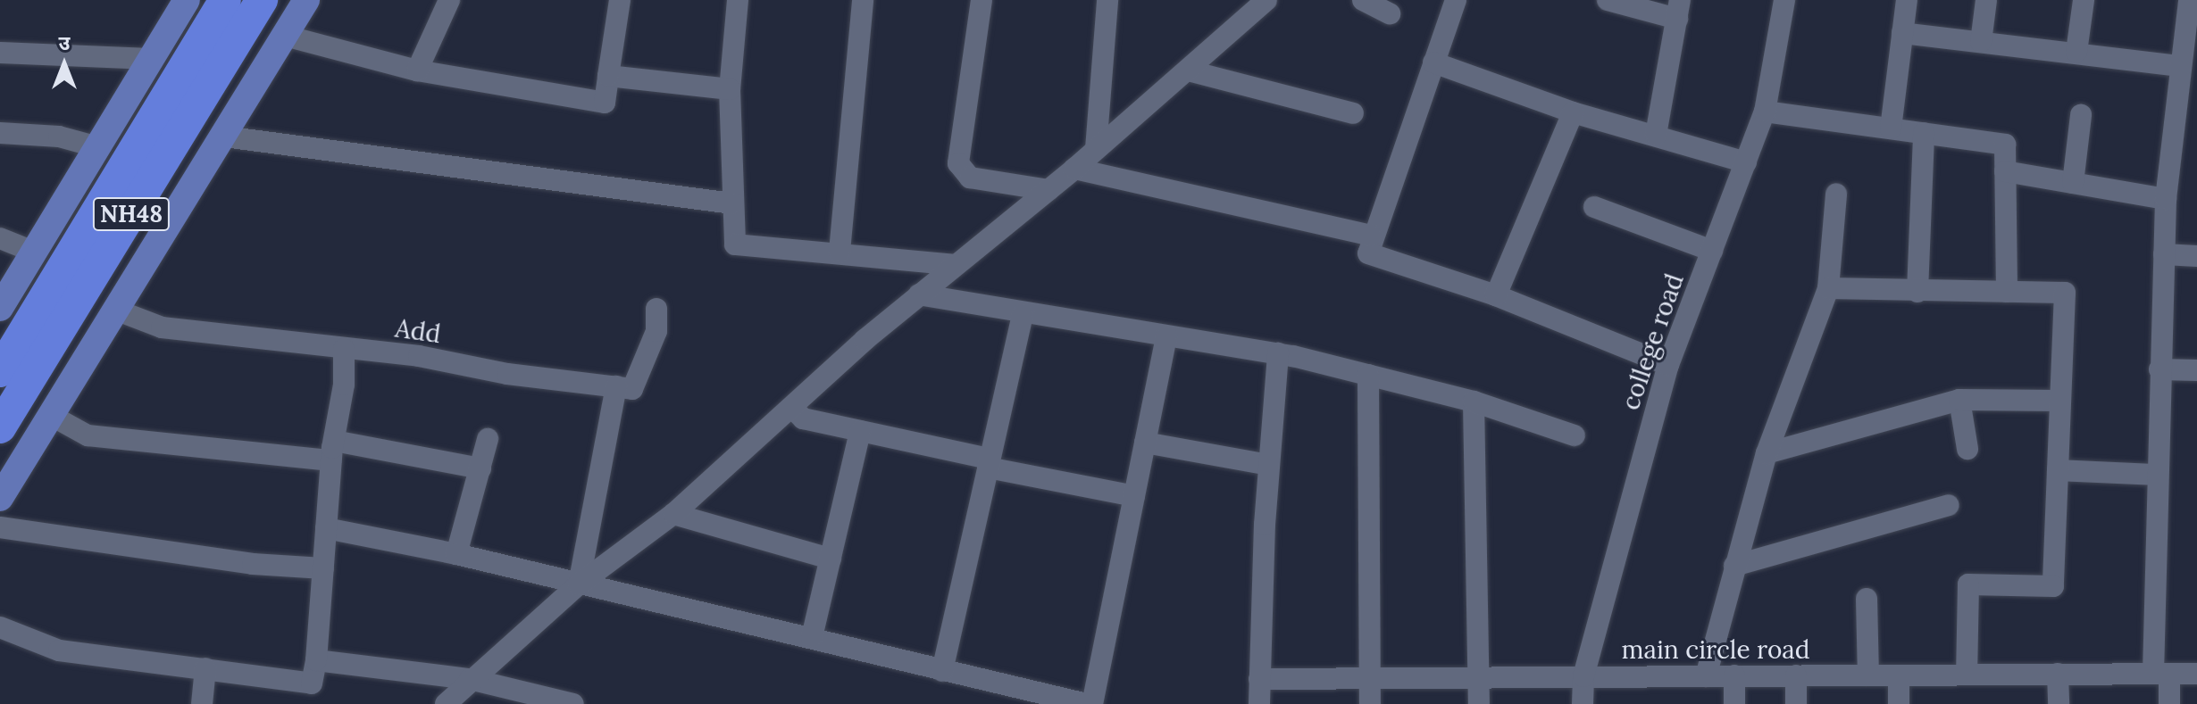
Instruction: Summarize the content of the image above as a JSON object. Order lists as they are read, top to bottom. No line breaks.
{"streets":{"highway":["NH48"],"street":["Add","college road","main circle road"]},"crossings":[["college road","main circle road"]],"north":"top"}
